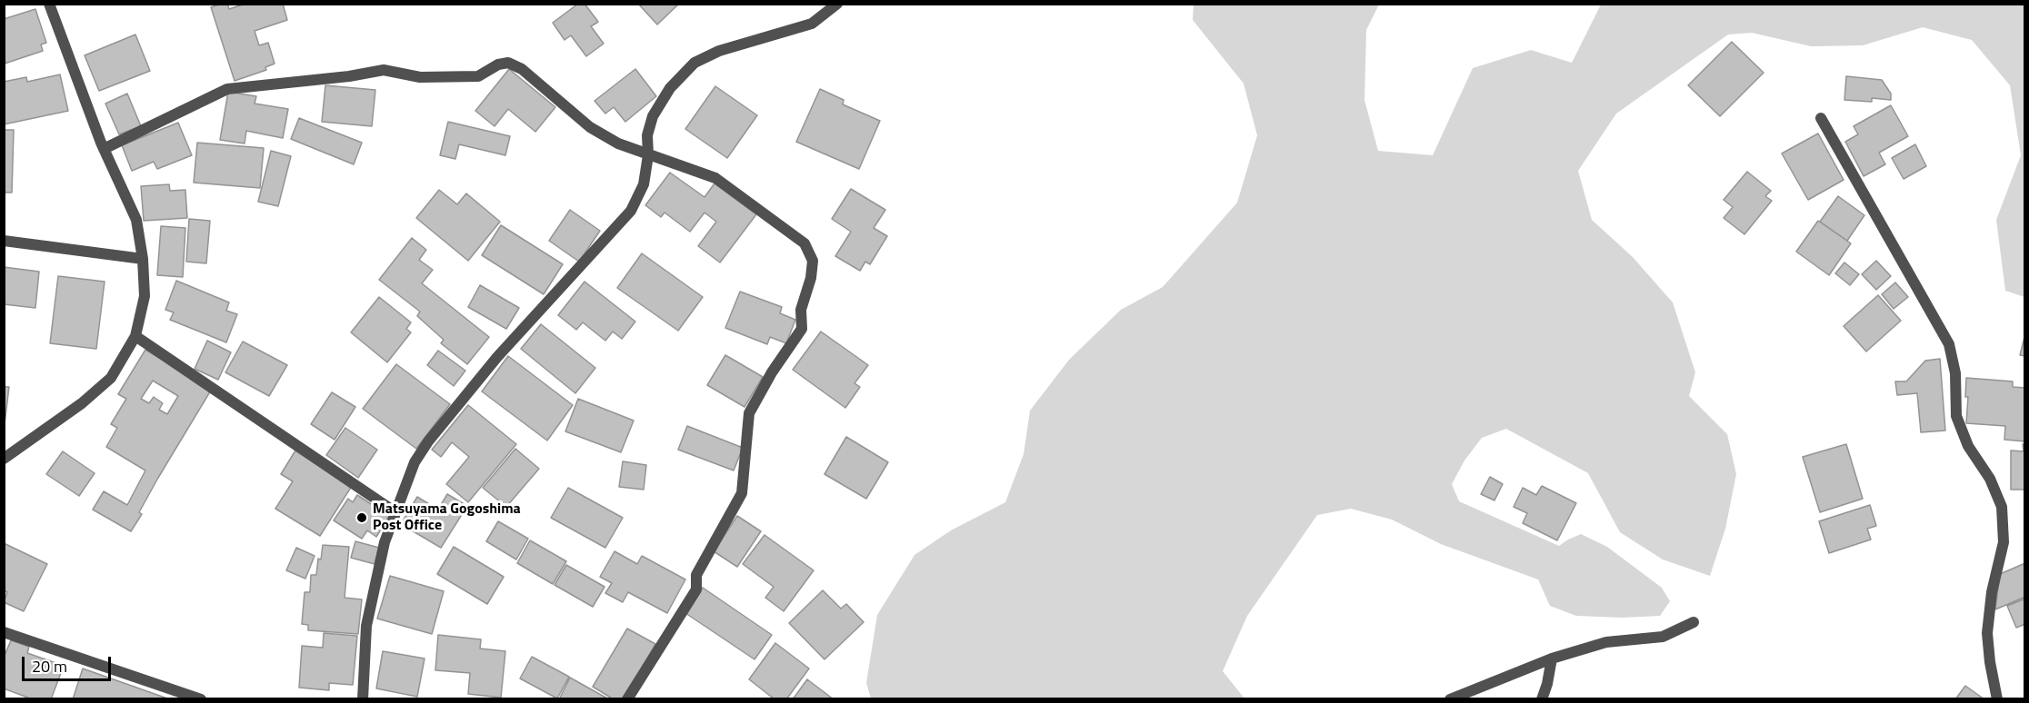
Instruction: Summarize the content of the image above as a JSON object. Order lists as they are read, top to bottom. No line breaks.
{"places":["Matsuyama Gogoshima Post Office"],"scale_bar":"20 m"}
